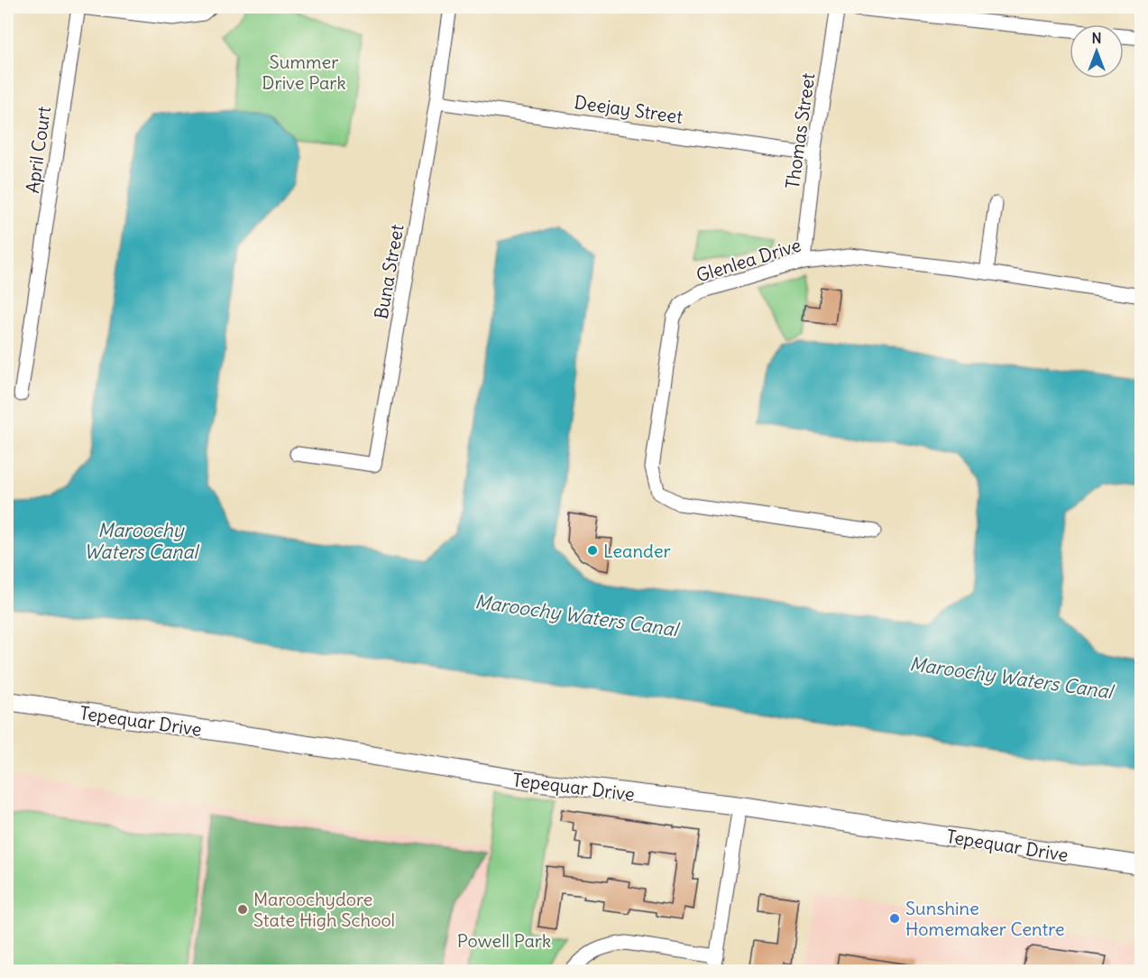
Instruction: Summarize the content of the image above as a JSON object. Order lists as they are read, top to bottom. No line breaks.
{"streets":{"street":["Deejay Street","Thomas Street","April Court","Glenlea Drive","Buna Street","Tepequar Drive"]},"crossings":[["Deejay Street","Thomas Street"],["Deejay Street","Buna Street"],["Thomas Street","Glenlea Drive"]],"water":["Maroochy Waters Canal"],"parks":["Summer Drive Park","Powell Park"],"places":["Leander","Maroochydore State High School","Sunshine Homemaker Centre"],"north":"top"}
